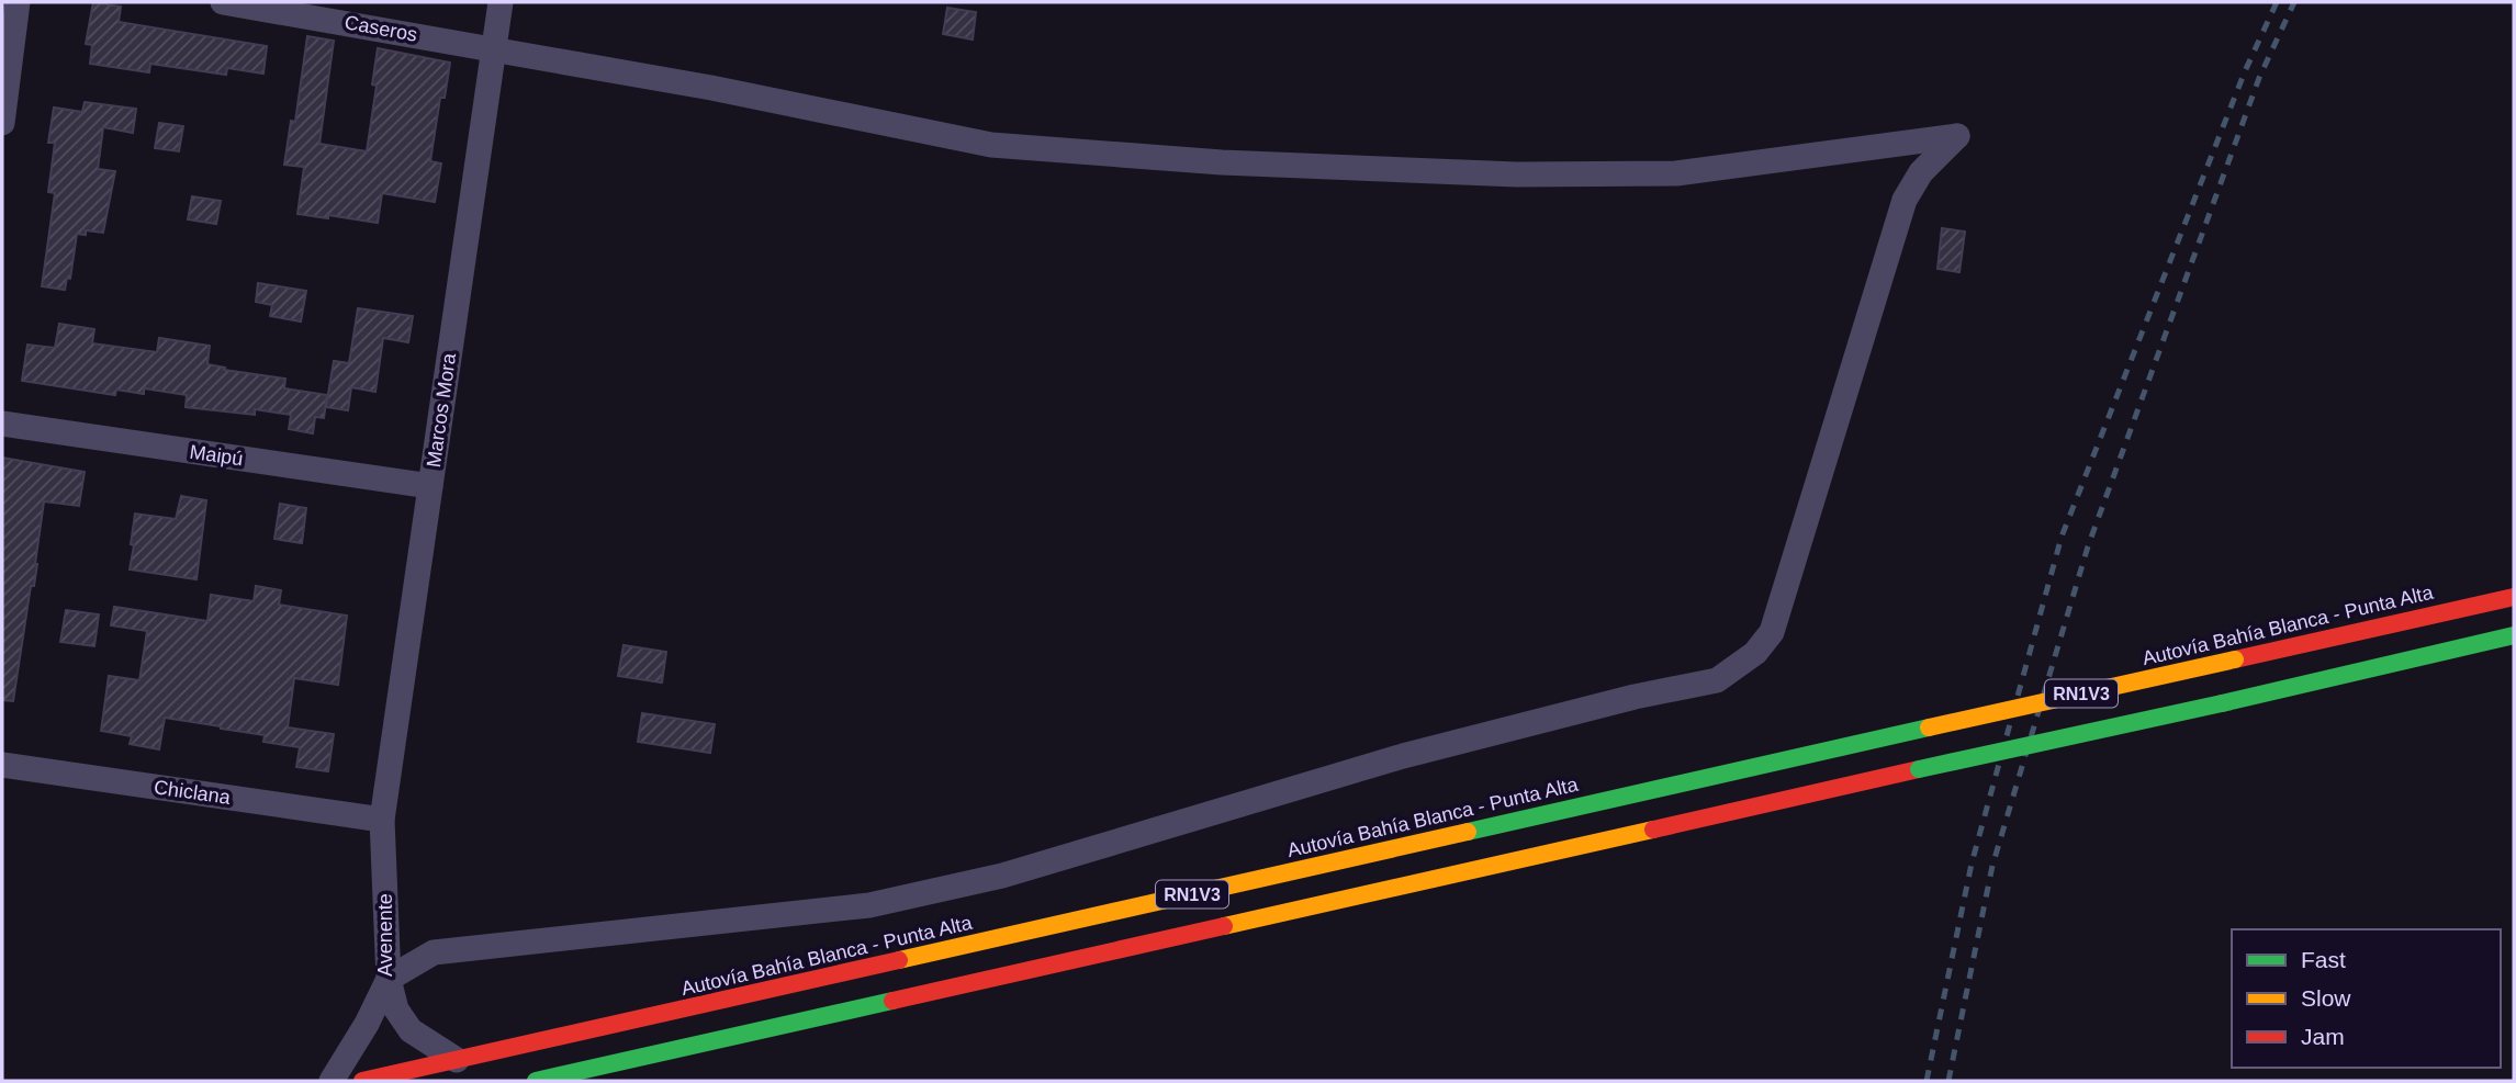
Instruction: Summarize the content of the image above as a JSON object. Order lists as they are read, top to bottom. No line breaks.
{"streets":{"main road":["Autovía Bahía Blanca - Punta Alta","RN1V3"],"street":["Caseros","Marcos Mora","Maipú","Chiclana","Avenente"]},"crossings":[["Caseros","Marcos Mora"],["Caseros","Avenente"],["Marcos Mora","Maipú"],["Marcos Mora","Chiclana"],["Marcos Mora","Avenente"],["Chiclana","Avenente"]],"legend":["Fast","Slow","Jam"]}
